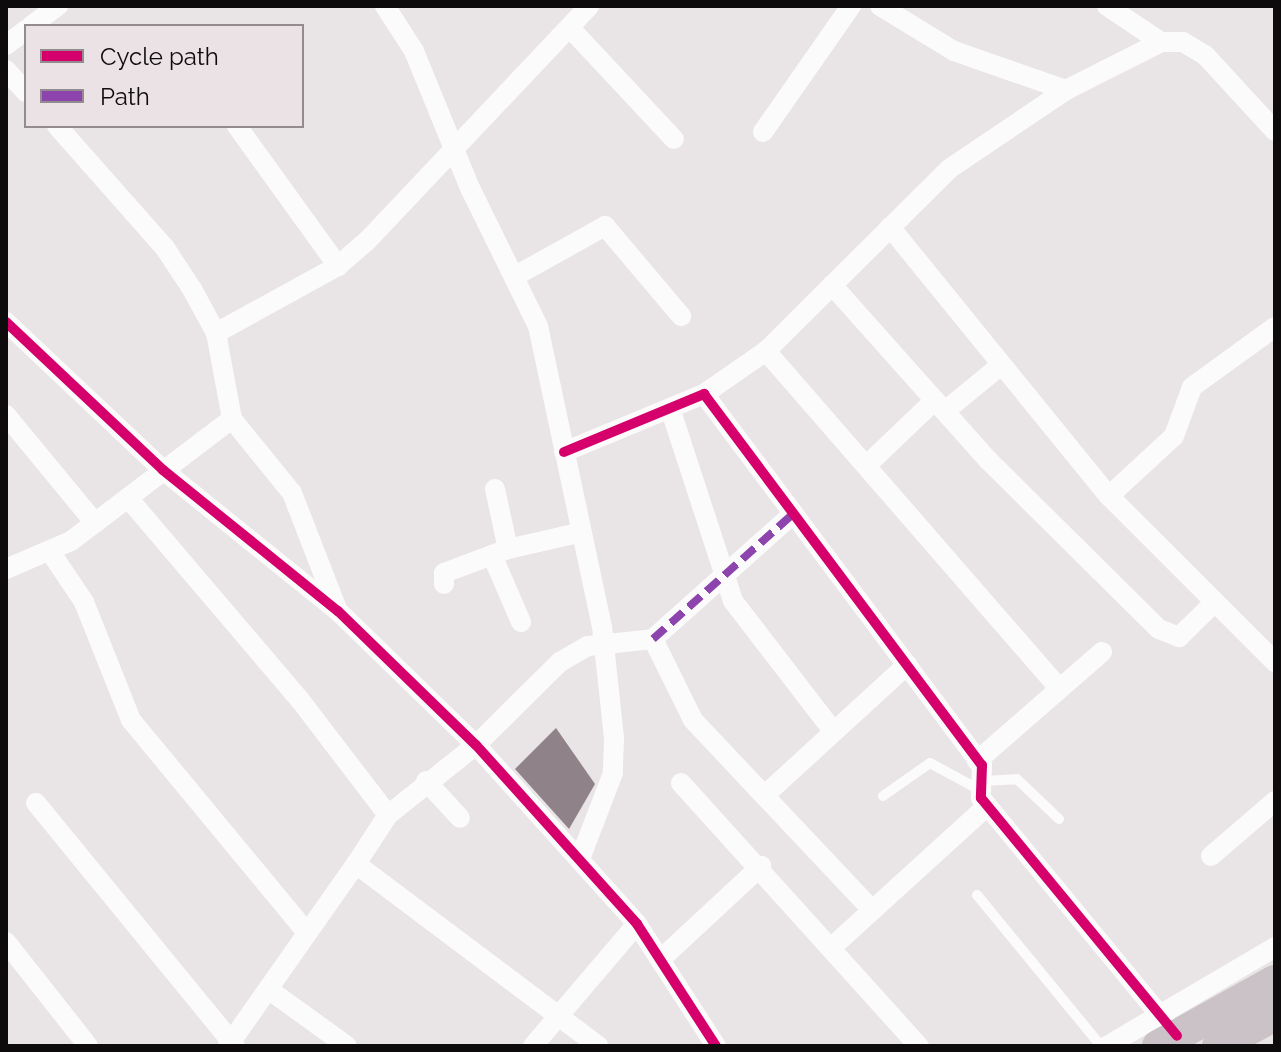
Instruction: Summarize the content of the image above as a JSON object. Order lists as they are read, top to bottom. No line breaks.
{"legend":["Cycle path","Path"]}
